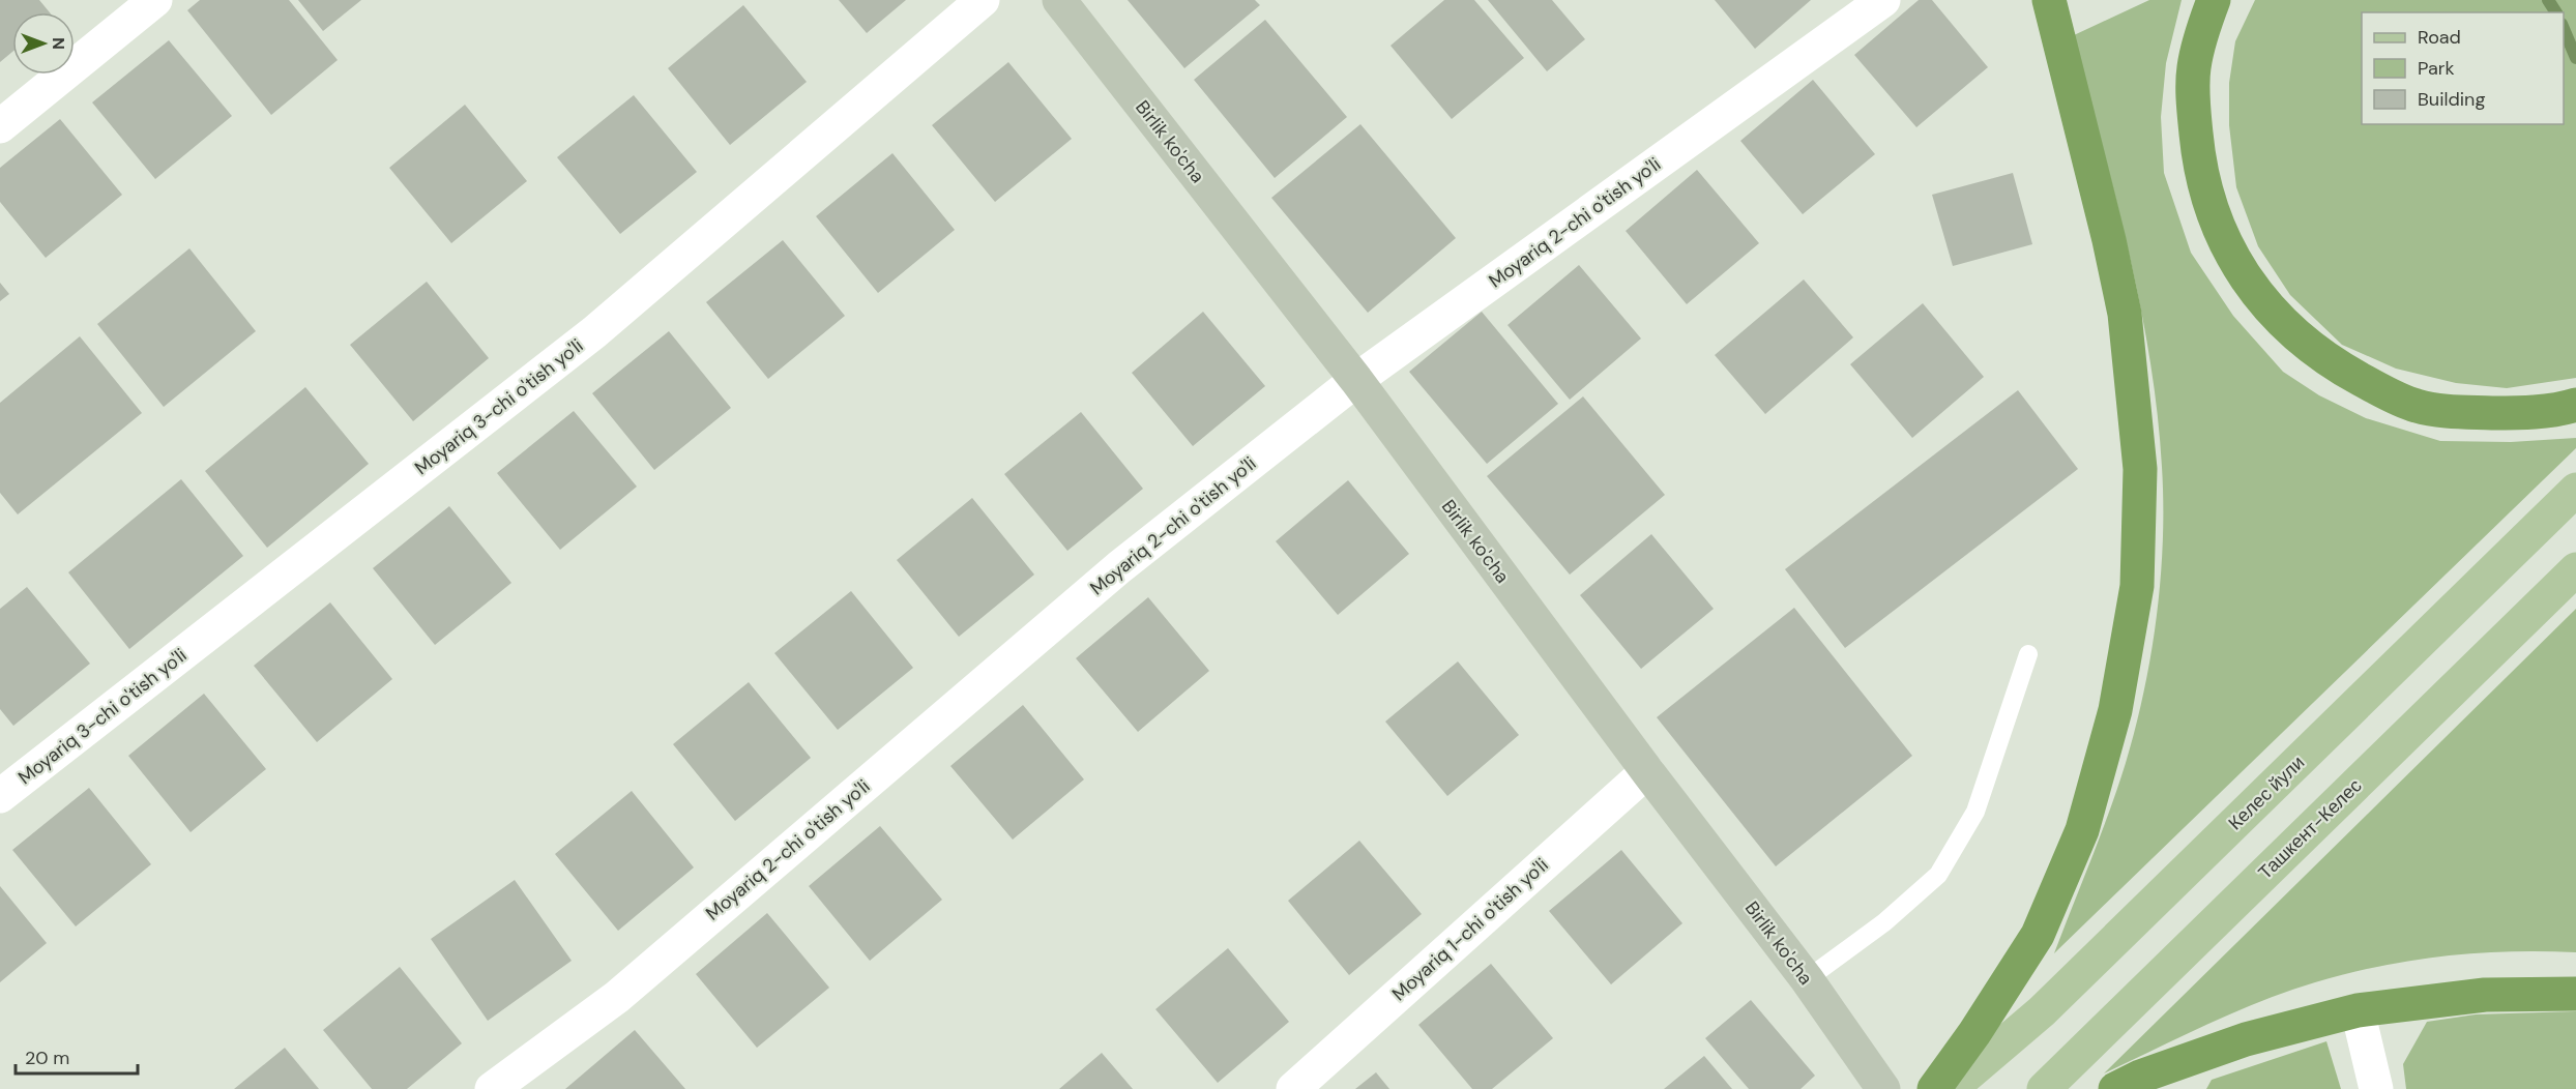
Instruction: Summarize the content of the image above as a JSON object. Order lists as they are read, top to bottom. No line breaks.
{"streets":{"main road":["Келес йули","Ташкент-Келес"],"street":["Birlik ko'cha","Moyariq 2-chi o'tish yo'li","Moyariq 3-chi o'tish yo'li","Moyariq 1-chi o'tish yo'li"]},"crossings":[["Birlik ko'cha","Moyariq 2-chi o'tish yo'li"],["Birlik ko'cha","Moyariq 1-chi o'tish yo'li"]],"legend":["Road","Park","Building"],"scale_bar":"20 m","north":"right"}
